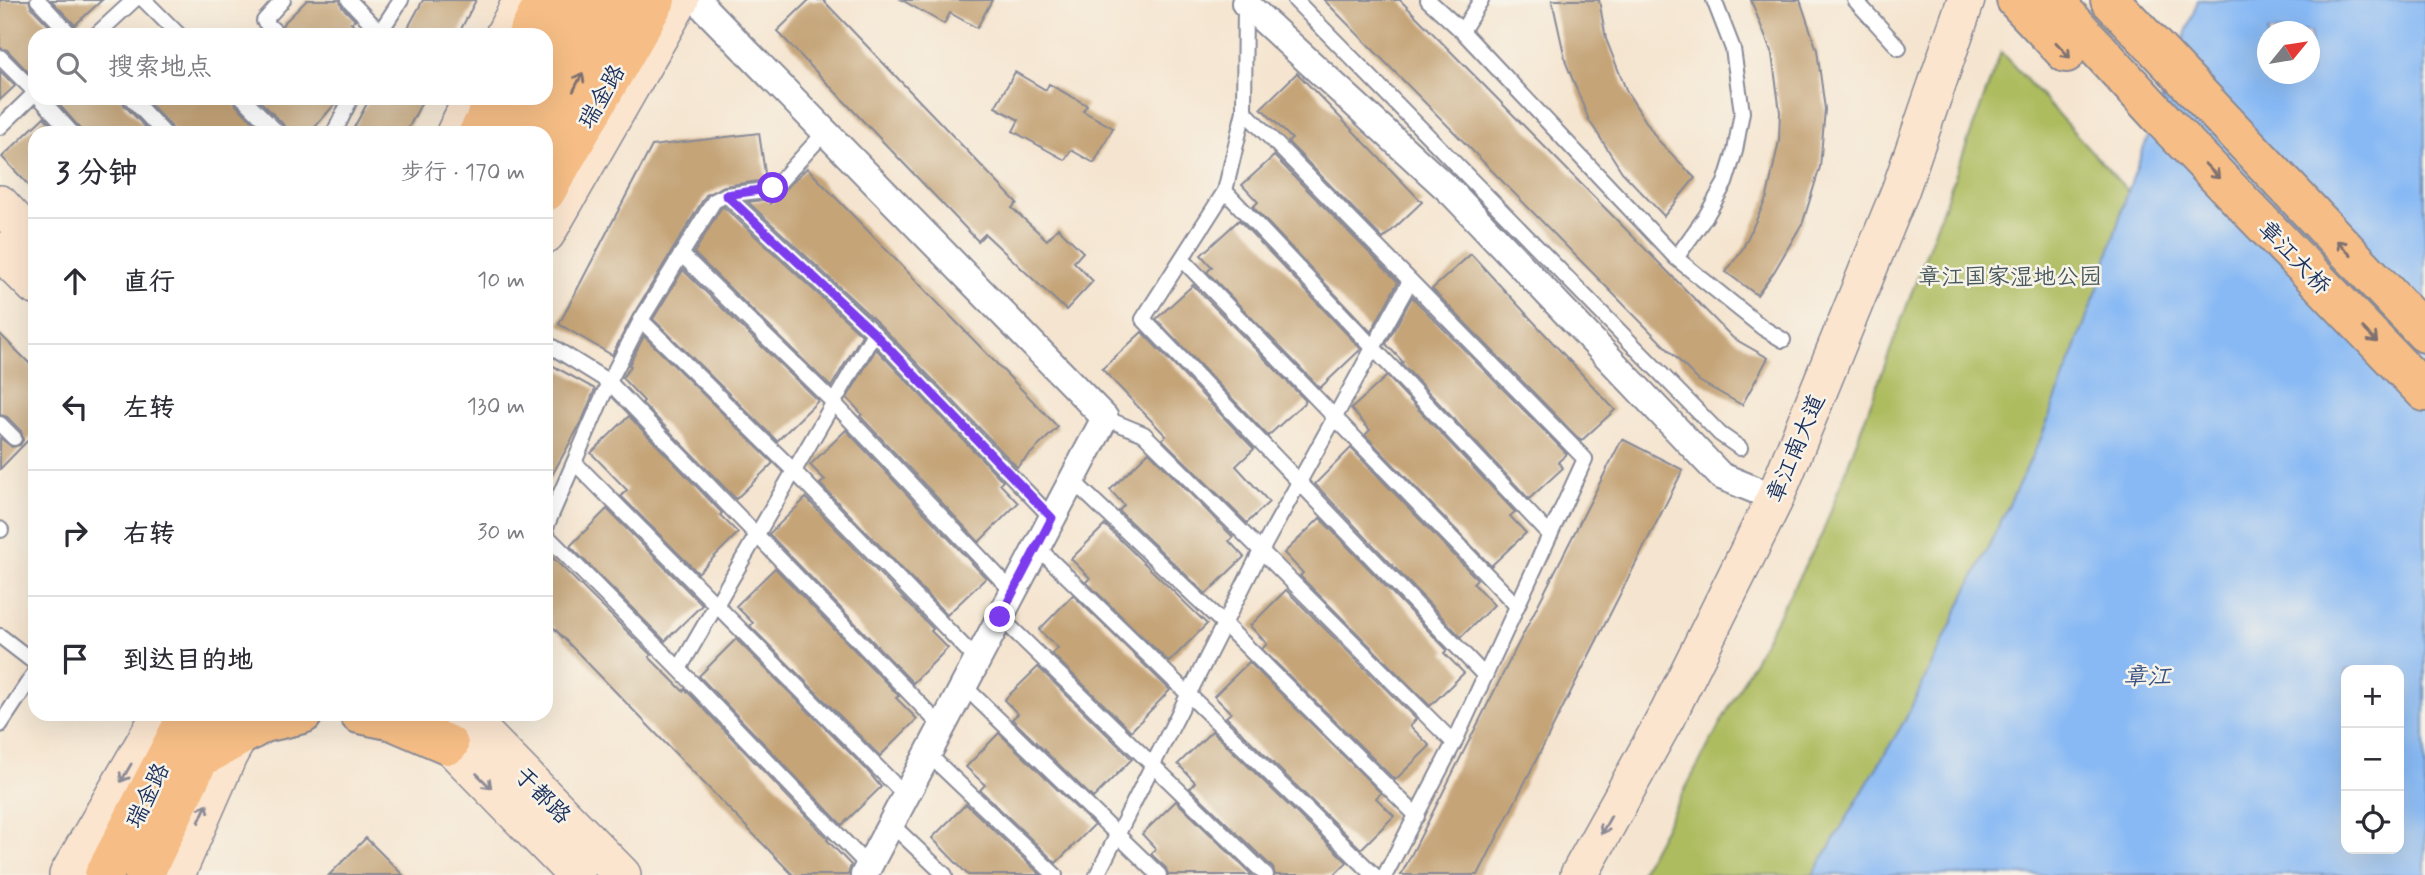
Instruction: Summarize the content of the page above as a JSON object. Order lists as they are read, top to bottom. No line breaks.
{"streets":{"main road":["瑞金路","章江大桥","章江南大道","于都路"]},"water":["章江"],"parks":["章江国家湿地公园"],"north":"top right","page":{"search":"搜索地点","heading":["3 分钟","步行 · 170 m"],"list":[["直行","10 m"],["左转","130 m"],["右转","30 m"],"到达目的地"],"map_buttons":["+","−"]}}
